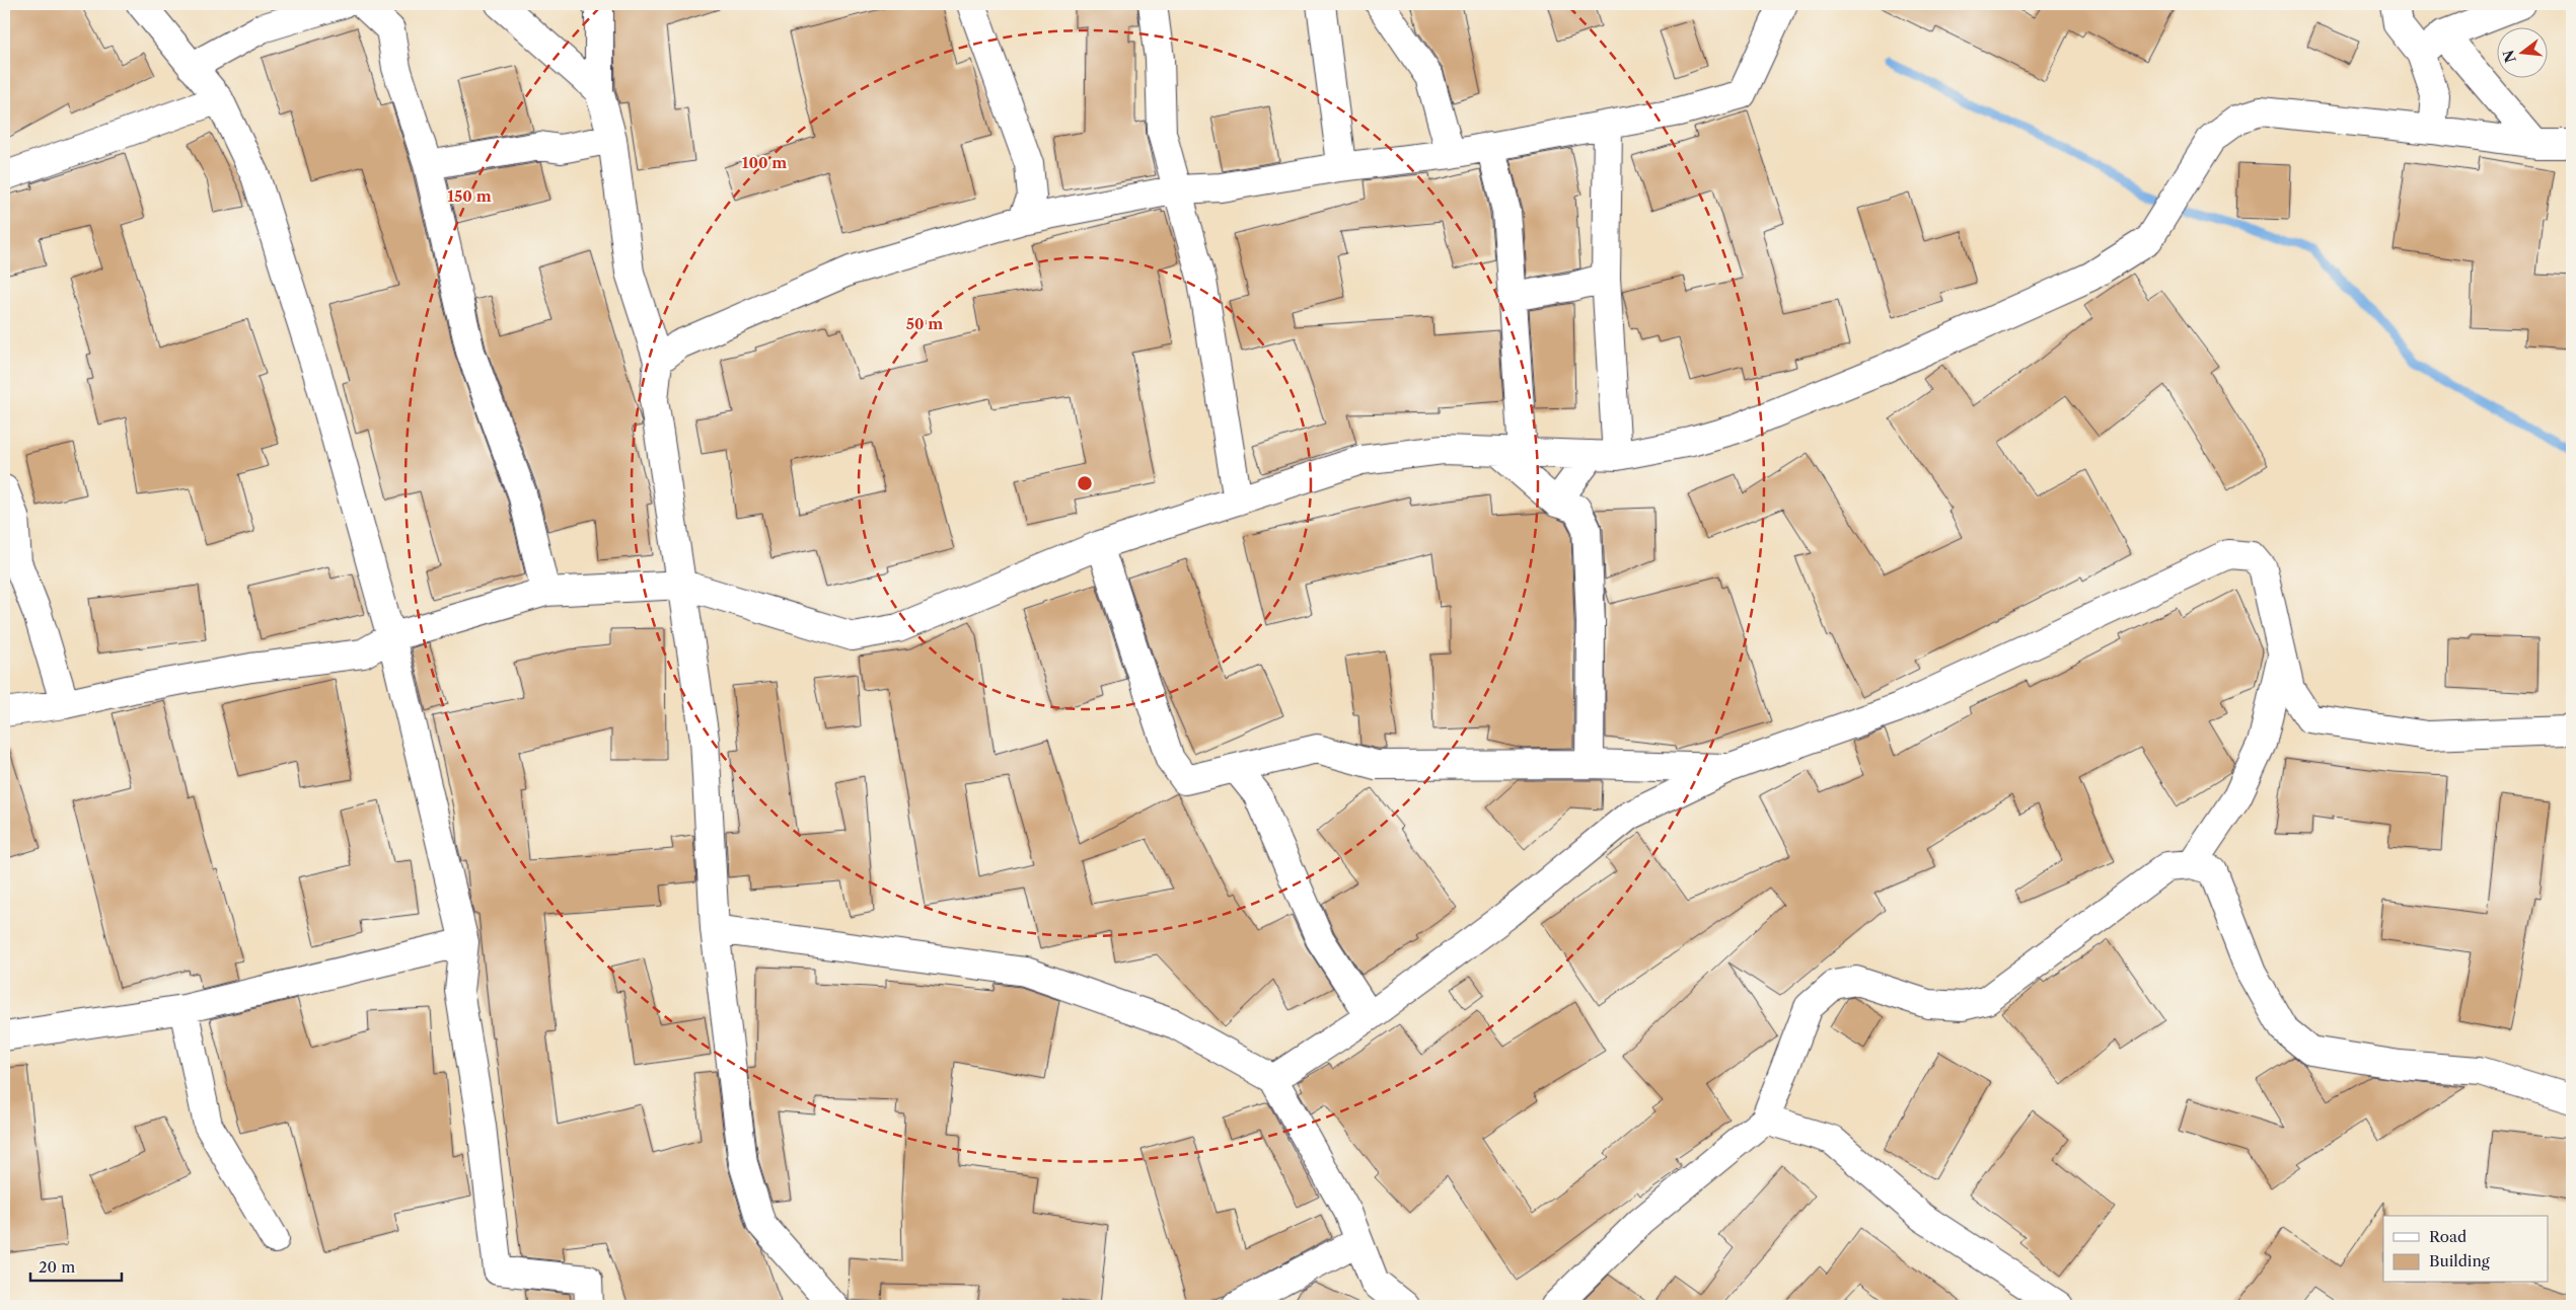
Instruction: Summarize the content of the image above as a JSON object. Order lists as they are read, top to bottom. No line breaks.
{"legend":["Road","Building"],"scale_bar":"20 m","north":"left","rings":["100 m","150 m","50 m"]}
